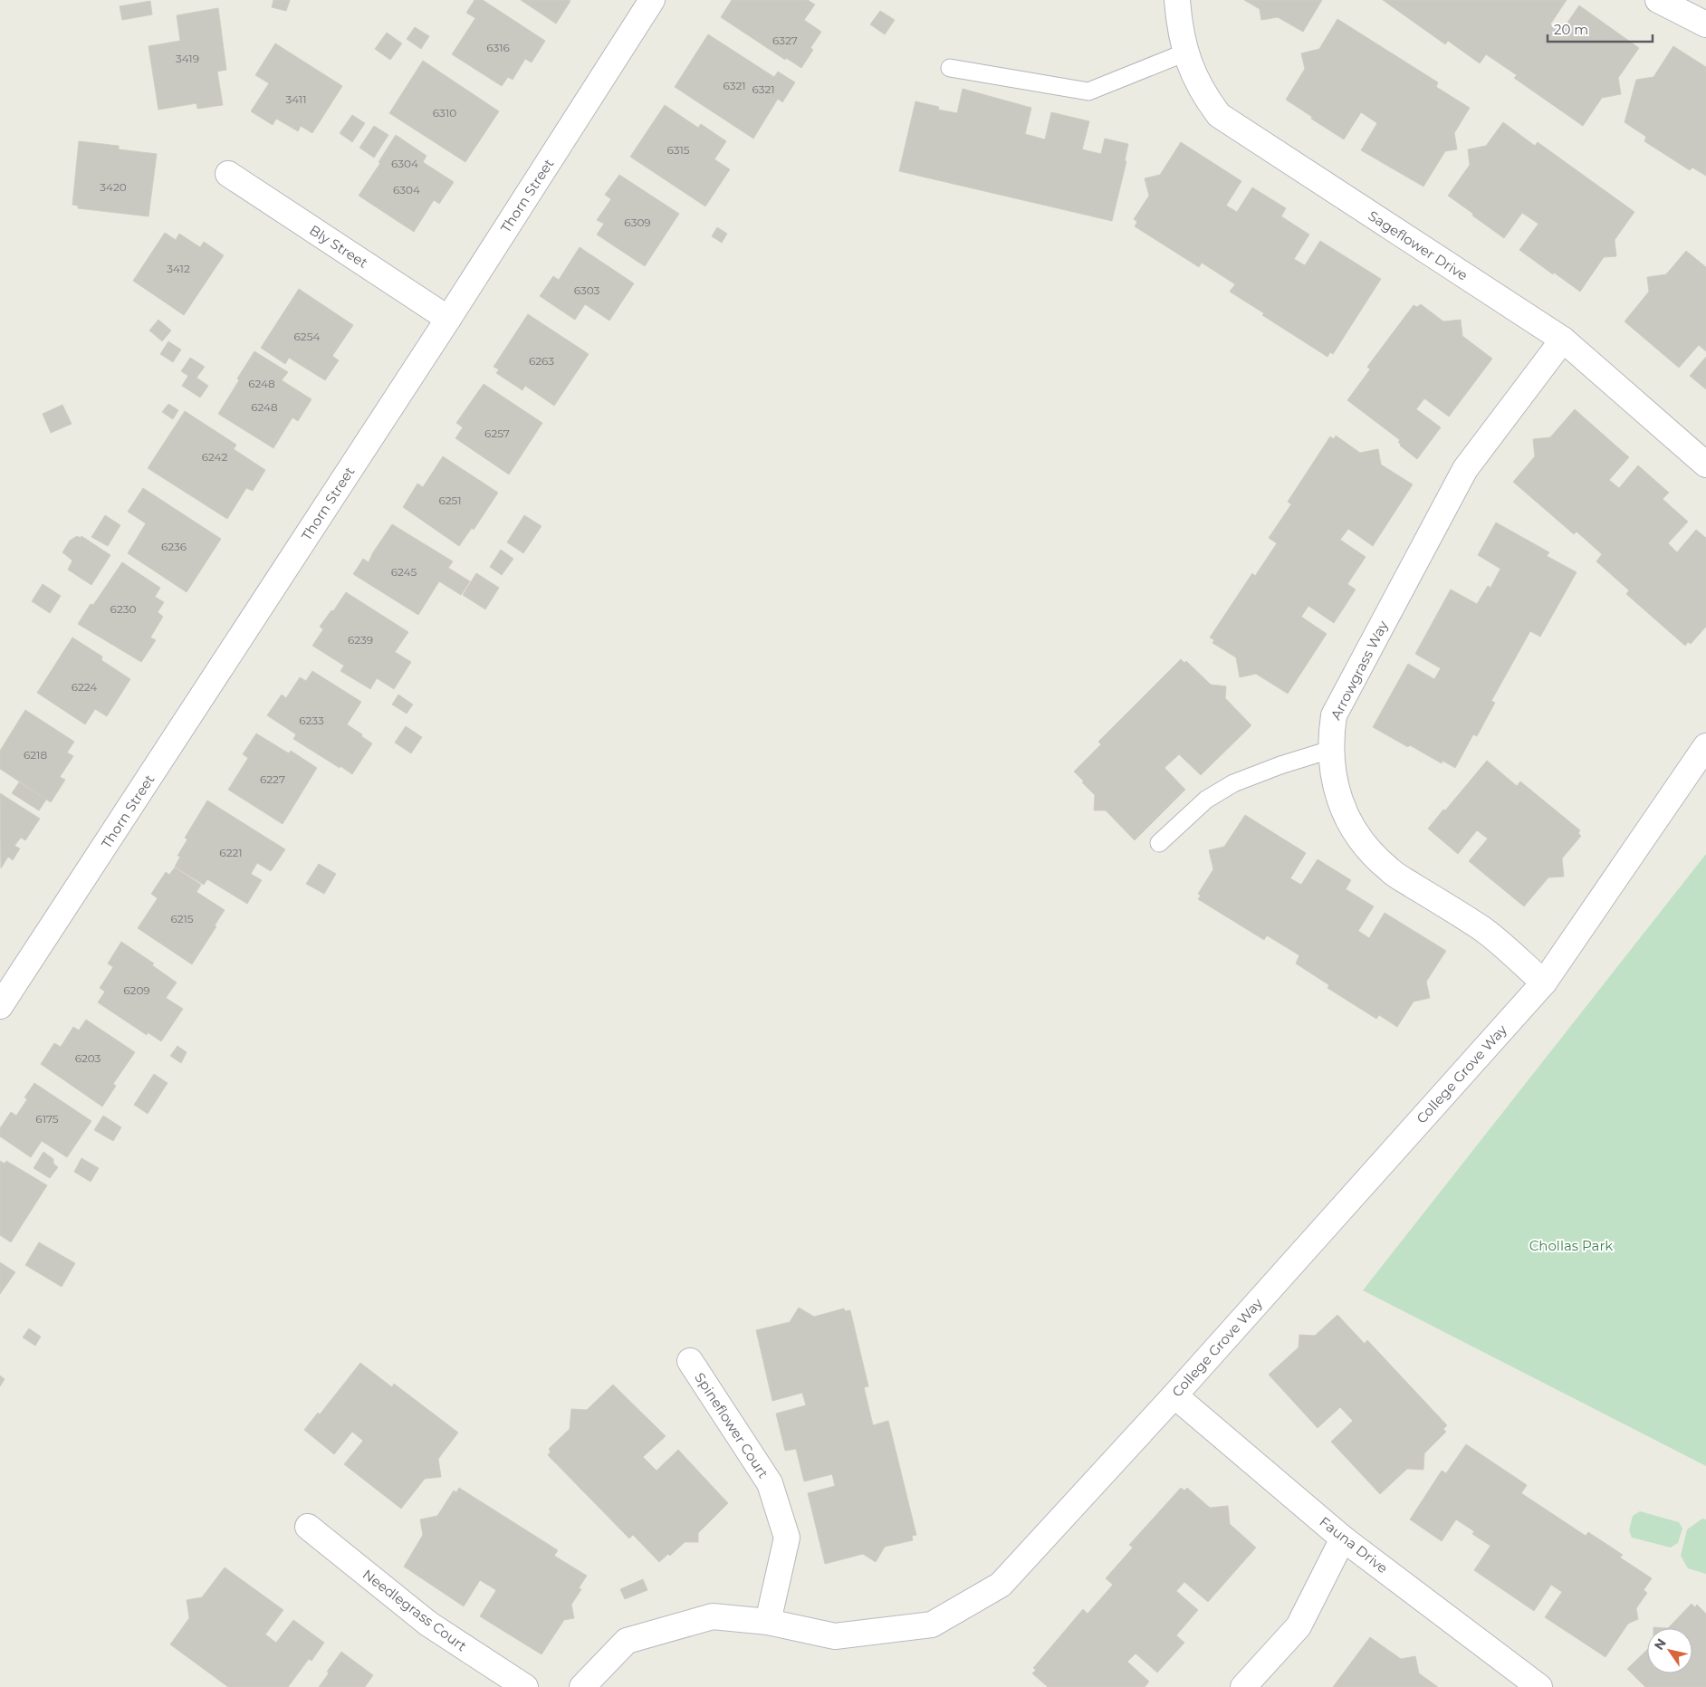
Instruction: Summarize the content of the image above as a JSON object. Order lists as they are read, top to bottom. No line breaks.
{"streets":{"street":["Thorn Street","Sageflower Drive","Bly Street","Arrowgrass Way","College Grove Way","Spineflower Court","Fauna Drive","Needlegrass Court"]},"crossings":[["Thorn Street","Bly Street"],["Sageflower Drive","Arrowgrass Way"],["Arrowgrass Way","College Grove Way"],["College Grove Way","Spineflower Court"],["College Grove Way","Fauna Drive"]],"parks":["Chollas Park"],"house_numbers":["6327","6316","3419","6321","6321","3411","6310","6315","6304","3420","6304","6309","3412","6303","6254","6263","6248","6248","6257","6242","6251","6236","6245","6230","6239","6224","6233","6218","6227","6221","6215","6209","6203","6175"],"scale_bar":"20 m","north":"top left"}
